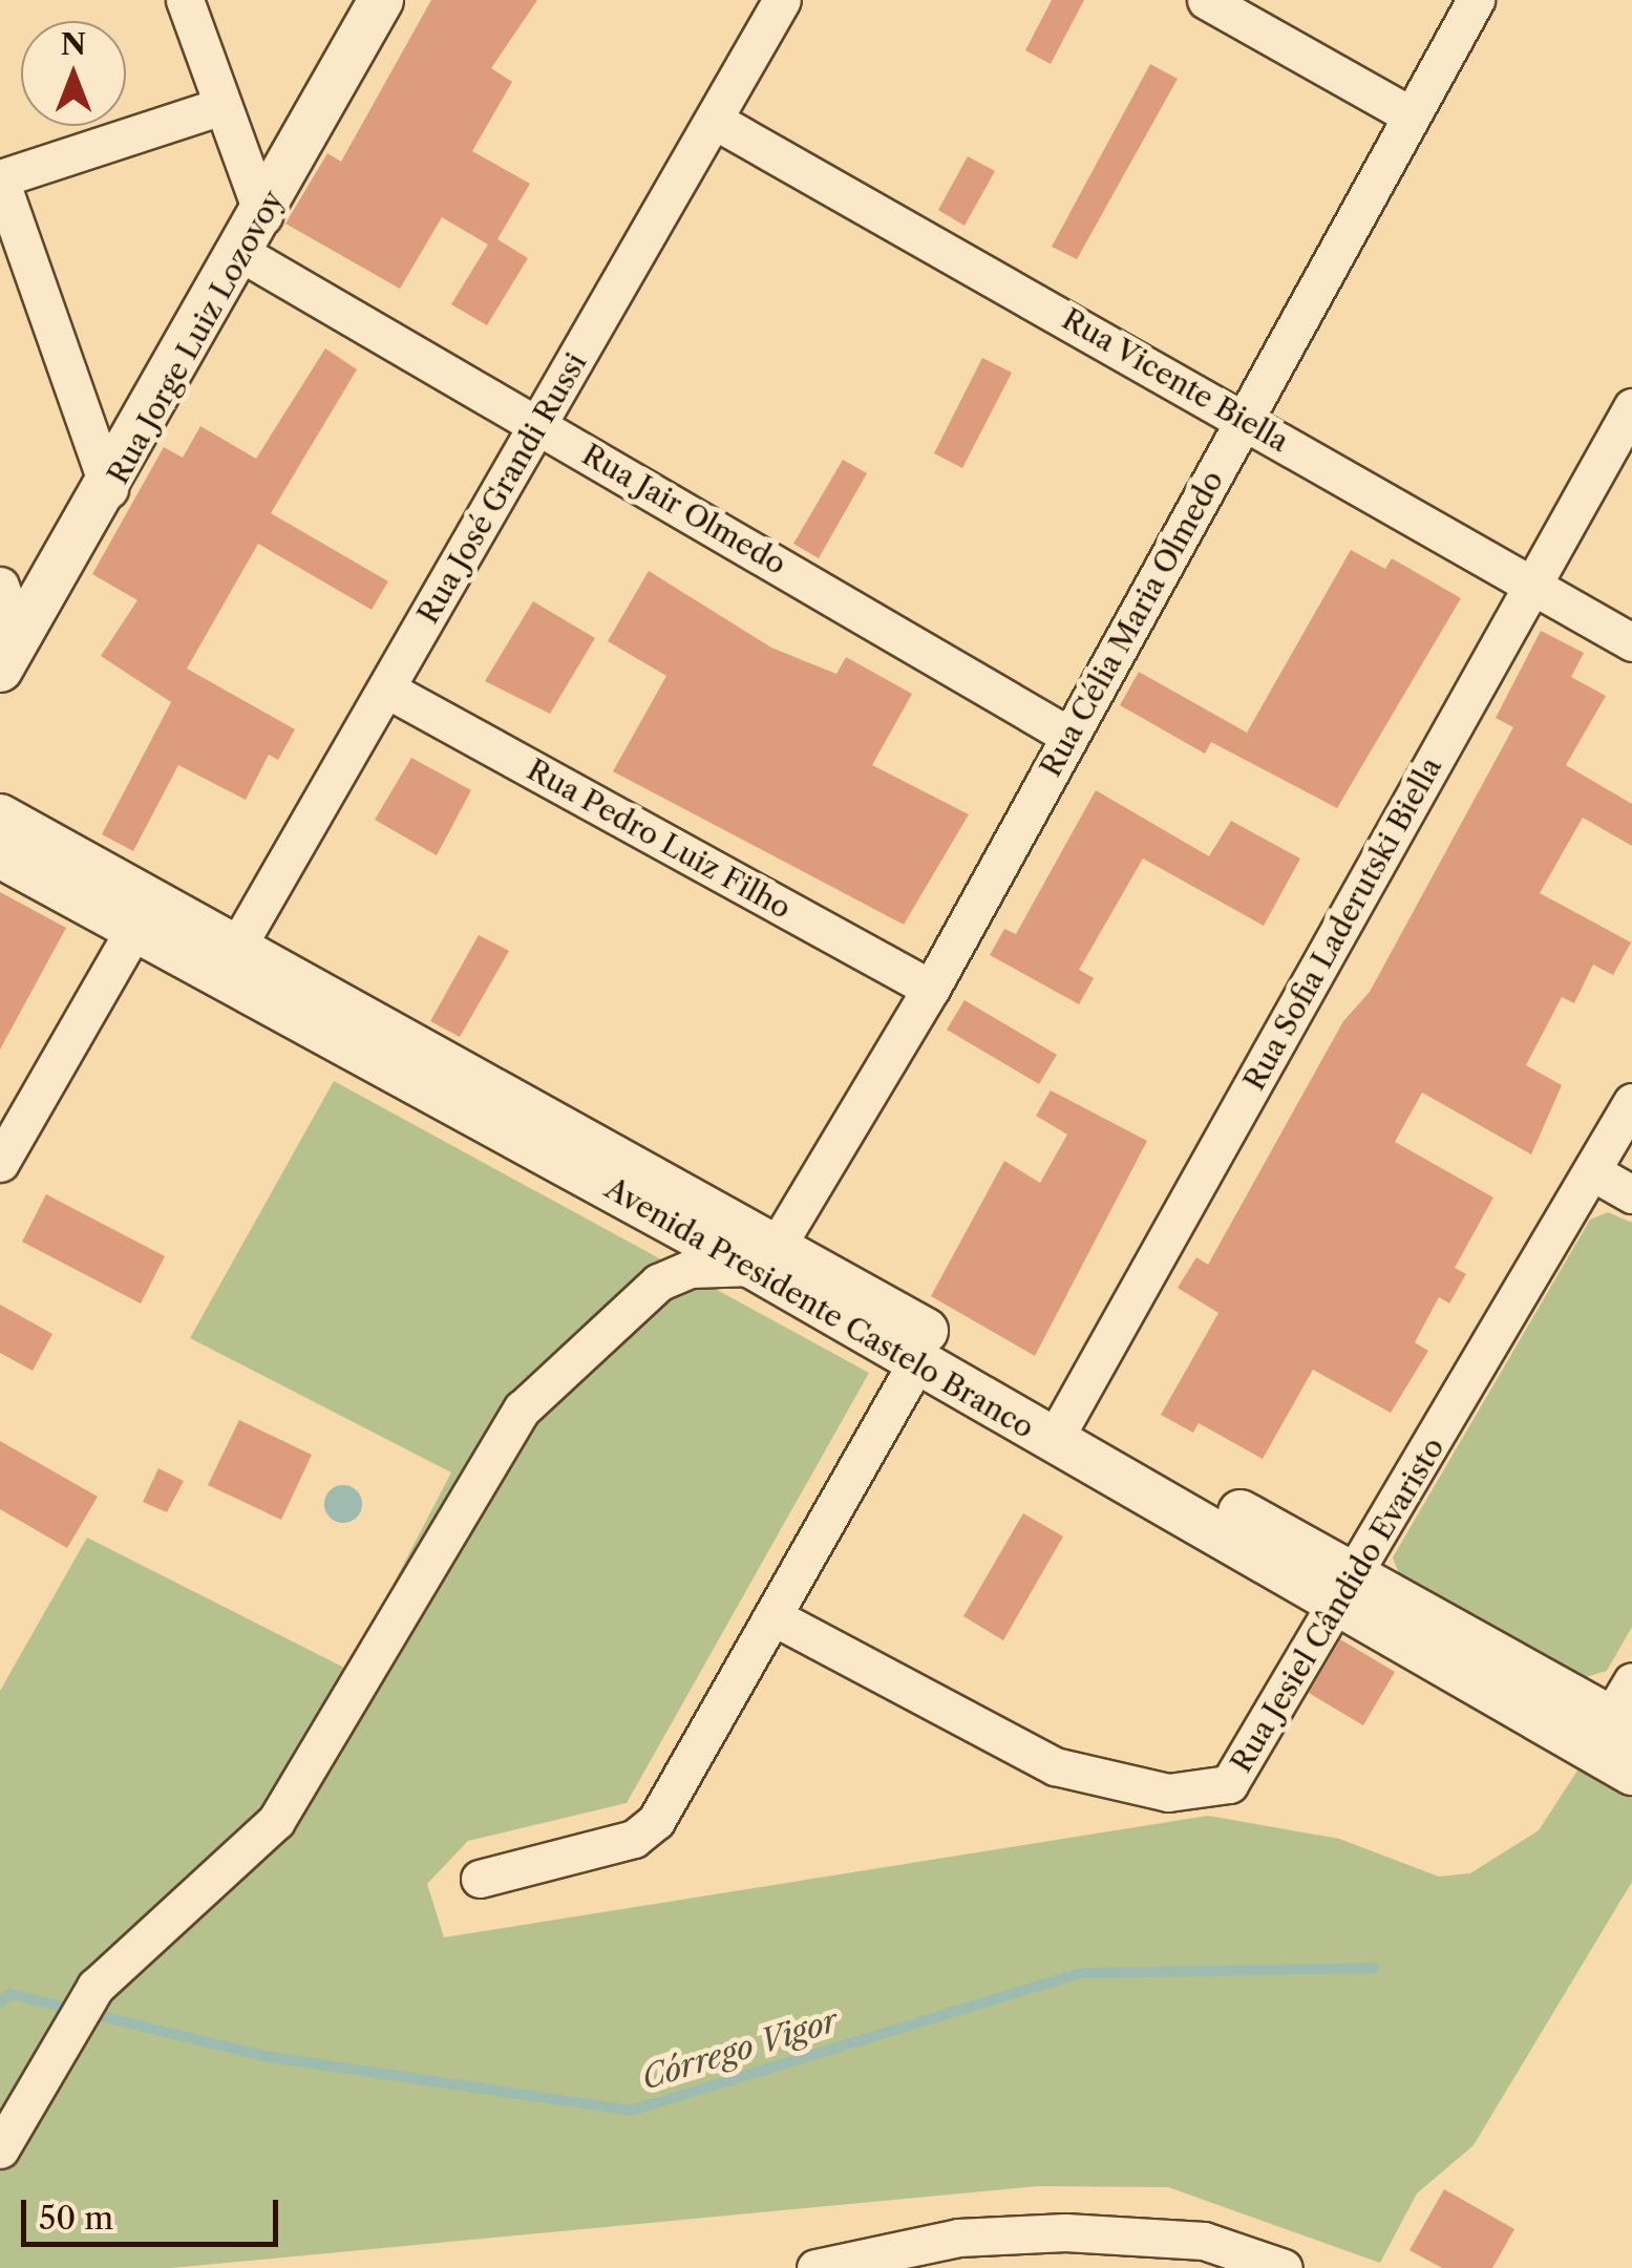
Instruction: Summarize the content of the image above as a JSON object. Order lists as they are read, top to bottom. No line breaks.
{"streets":{"street":["Rua Jorge Luiz Lozovoy","Rua Vicente Biella","Rua José Grandi Russi","Rua Jair Olmedo","Rua Célia Maria Olmedo","Rua Pedro Luiz Filho","Rua Sofia Laderutski Biella","Avenida Presidente Castelo Branco","Rua Jesiel Cândido Evaristo"]},"crossings":[["Rua Jorge Luiz Lozovoy","Rua Jair Olmedo"],["Rua Vicente Biella","Rua José Grandi Russi"],["Rua Vicente Biella","Rua Célia Maria Olmedo"],["Rua Vicente Biella","Rua Sofia Laderutski Biella"],["Rua José Grandi Russi","Rua Jair Olmedo"],["Rua José Grandi Russi","Rua Pedro Luiz Filho"],["Rua José Grandi Russi","Avenida Presidente Castelo Branco"],["Rua Jair Olmedo","Rua Célia Maria Olmedo"],["Rua Célia Maria Olmedo","Rua Pedro Luiz Filho"],["Rua Célia Maria Olmedo","Avenida Presidente Castelo Branco"],["Rua Sofia Laderutski Biella","Avenida Presidente Castelo Branco"],["Avenida Presidente Castelo Branco","Rua Jesiel Cândido Evaristo"]],"water":["Córrego Vigor"],"scale_bar":"50 m","north":"top"}
